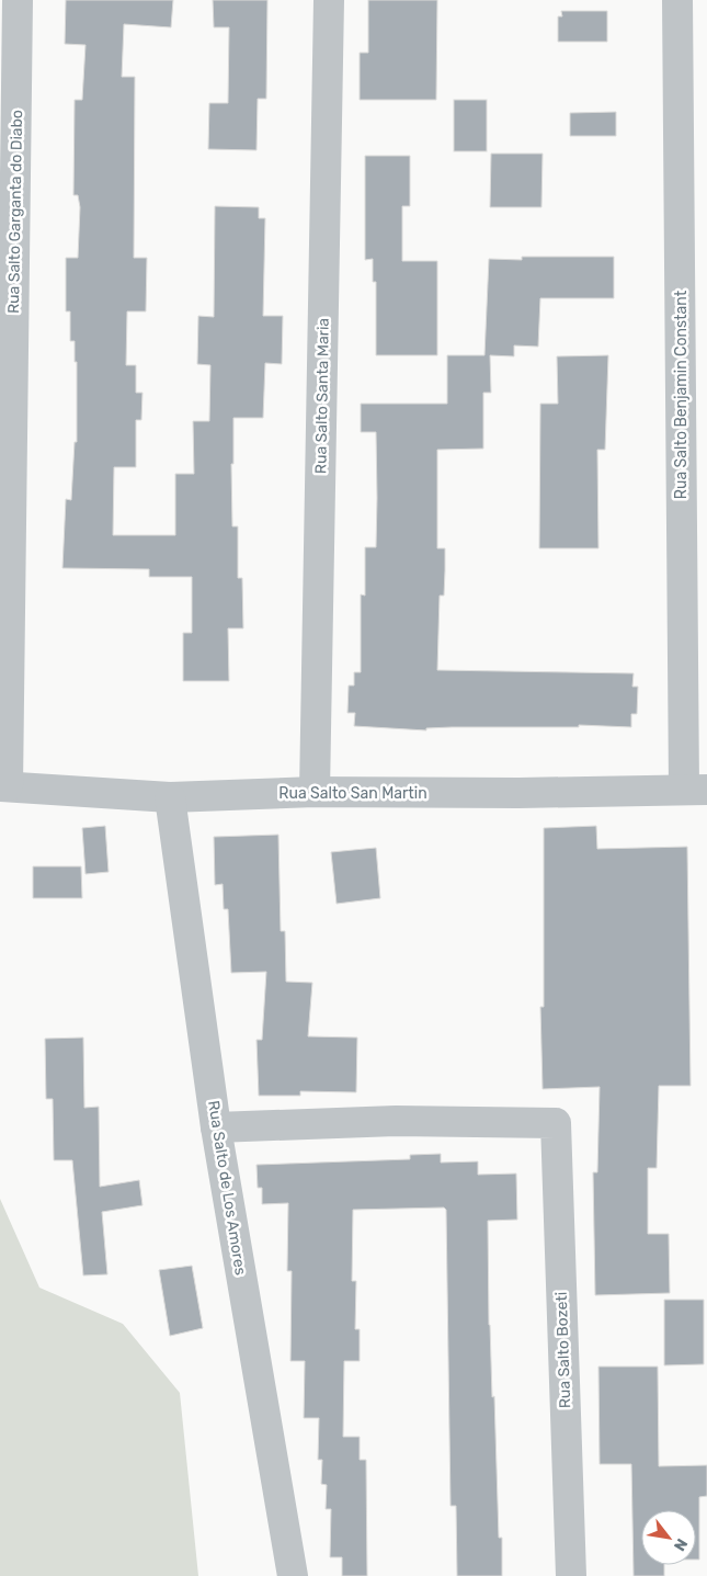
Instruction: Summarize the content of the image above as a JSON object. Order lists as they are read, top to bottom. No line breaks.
{"streets":{"street":["Rua Salto Garganta do Diabo","Rua Salto Benjamin Constant","Rua Salto Santa Maria","Rua Salto San Martin","Rua Salto de Los Amores","Rua Salto Bozeti"]},"crossings":[["Rua Salto Garganta do Diabo","Rua Salto San Martin"],["Rua Salto Benjamin Constant","Rua Salto San Martin"],["Rua Salto Santa Maria","Rua Salto San Martin"],["Rua Salto San Martin","Rua Salto de Los Amores"],["Rua Salto de Los Amores","Rua Salto Bozeti"]],"north":"bottom right"}
